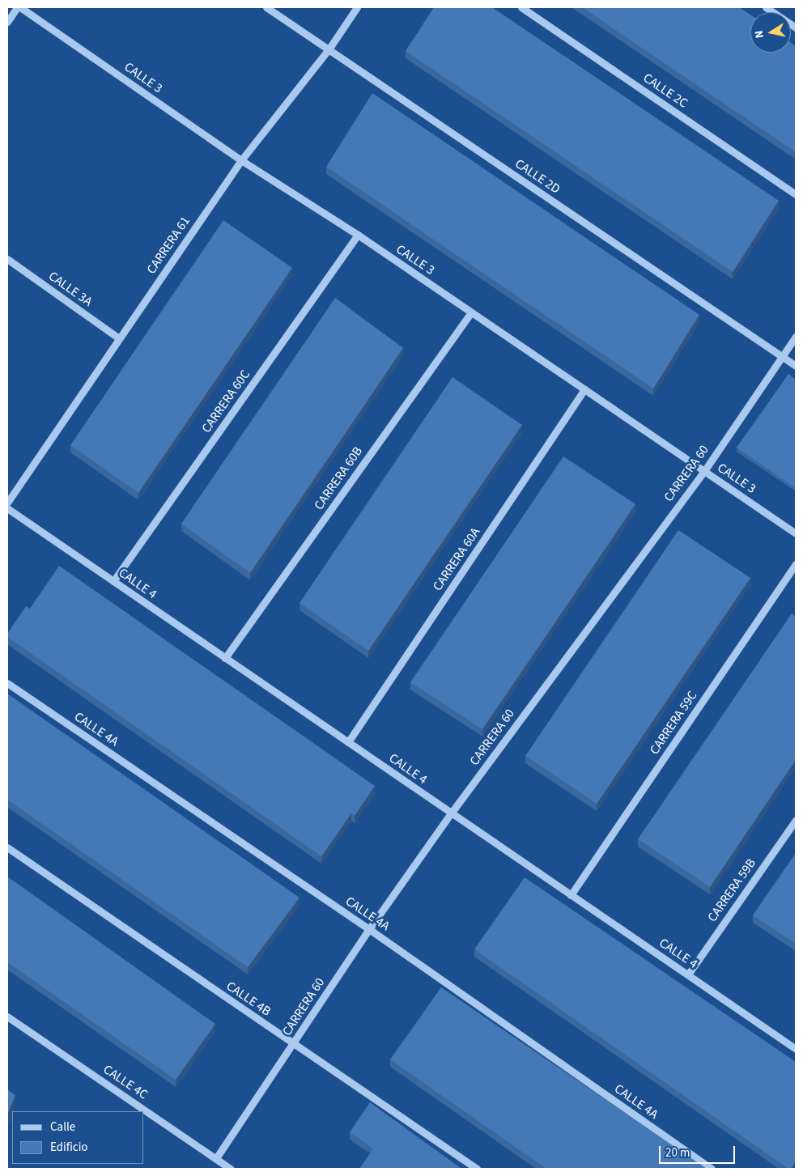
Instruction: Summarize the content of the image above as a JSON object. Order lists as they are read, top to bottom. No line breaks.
{"streets":{"street":["CALLE 3","CALLE 2C","CALLE 2D","CARRERA 61","CALLE 3A","CARRERA 60C","CARRERA 60","CARRERA 60B","CARRERA 60A","CALLE 4","CARRERA 59C","CALLE 4A","CARRERA 59B","CALLE 4B","CALLE 4C"]},"crossings":[["CALLE 3","CARRERA 61"],["CALLE 3","CARRERA 60C"],["CALLE 3","CARRERA 60"],["CALLE 3","CARRERA 60B"],["CALLE 3","CARRERA 60A"],["CALLE 2D","CARRERA 61"],["CALLE 2D","CARRERA 60"],["CARRERA 61","CALLE 3A"],["CARRERA 60C","CALLE 4"],["CARRERA 60","CALLE 4"],["CARRERA 60","CALLE 4A"],["CARRERA 60","CALLE 4B"],["CARRERA 60","CALLE 4C"],["CARRERA 60B","CALLE 4"],["CARRERA 60A","CALLE 4"],["CALLE 4","CARRERA 59C"],["CALLE 4","CARRERA 59B"]],"legend":["Calle","Edificio"],"scale_bar":"20 m","north":"left"}
